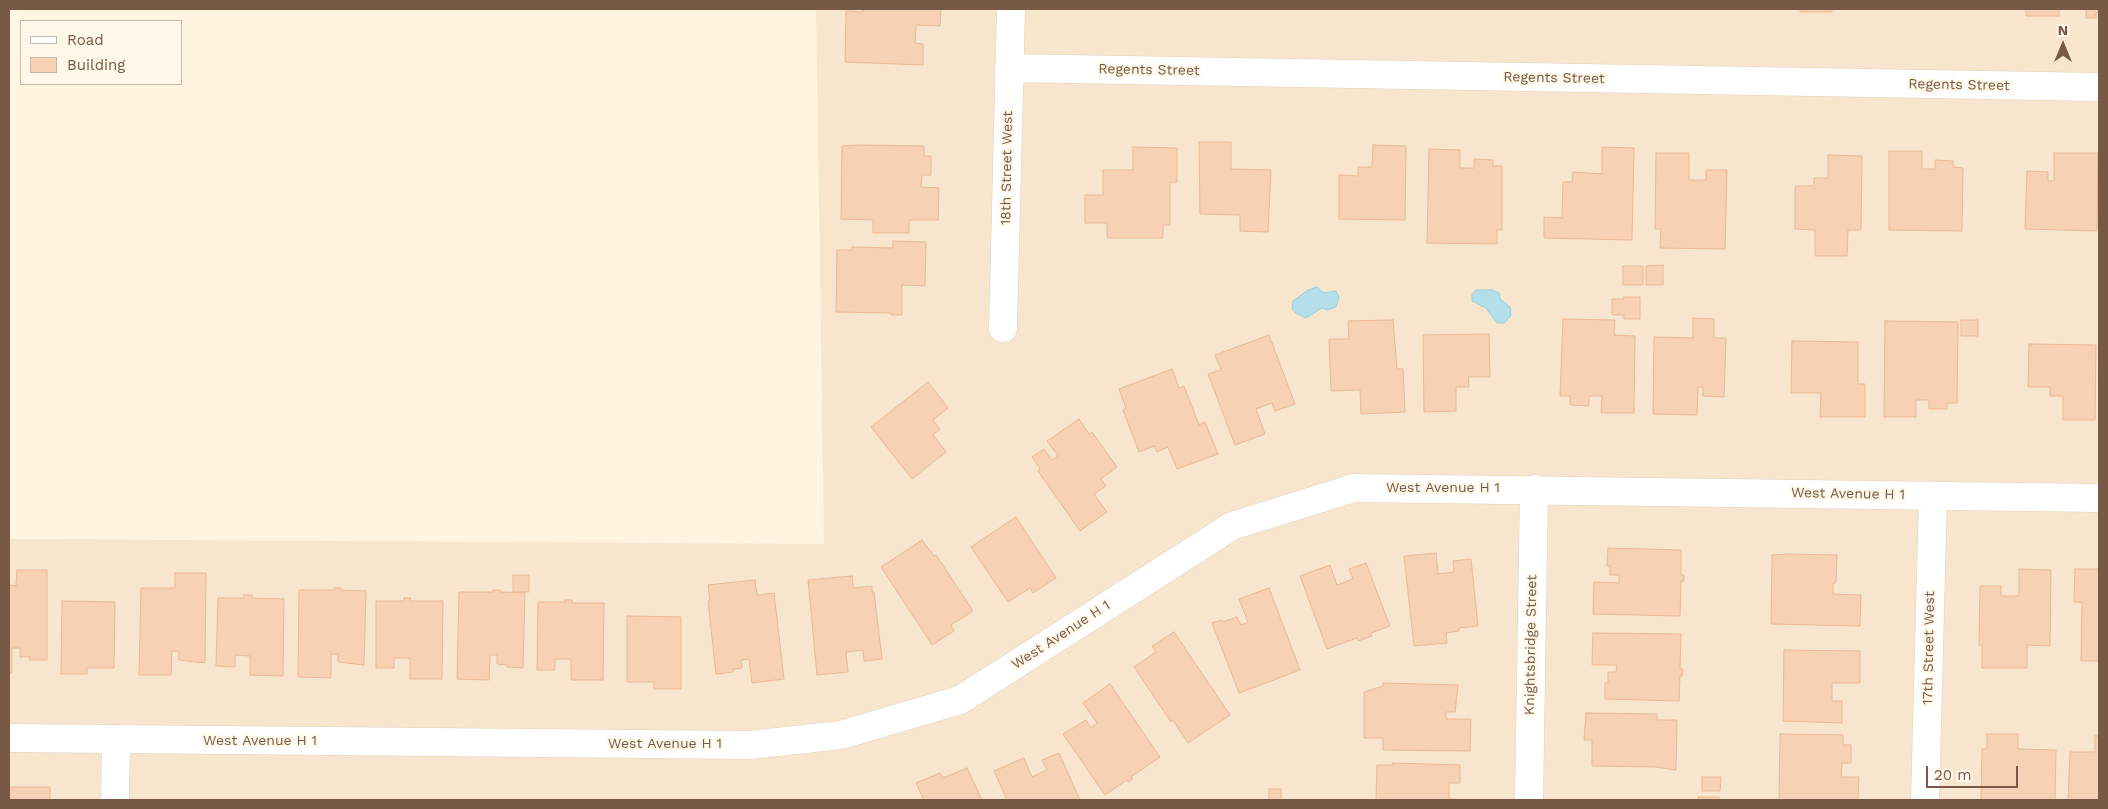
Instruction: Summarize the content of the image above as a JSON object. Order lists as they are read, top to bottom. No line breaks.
{"streets":{"street":["Regents Street","18th Street West","West Avenue H 1","Knightsbridge Street","17th Street West"]},"crossings":[["Regents Street","18th Street West"],["West Avenue H 1","Knightsbridge Street"],["West Avenue H 1","17th Street West"]],"legend":["Road","Building"],"scale_bar":"20 m","north":"top"}
